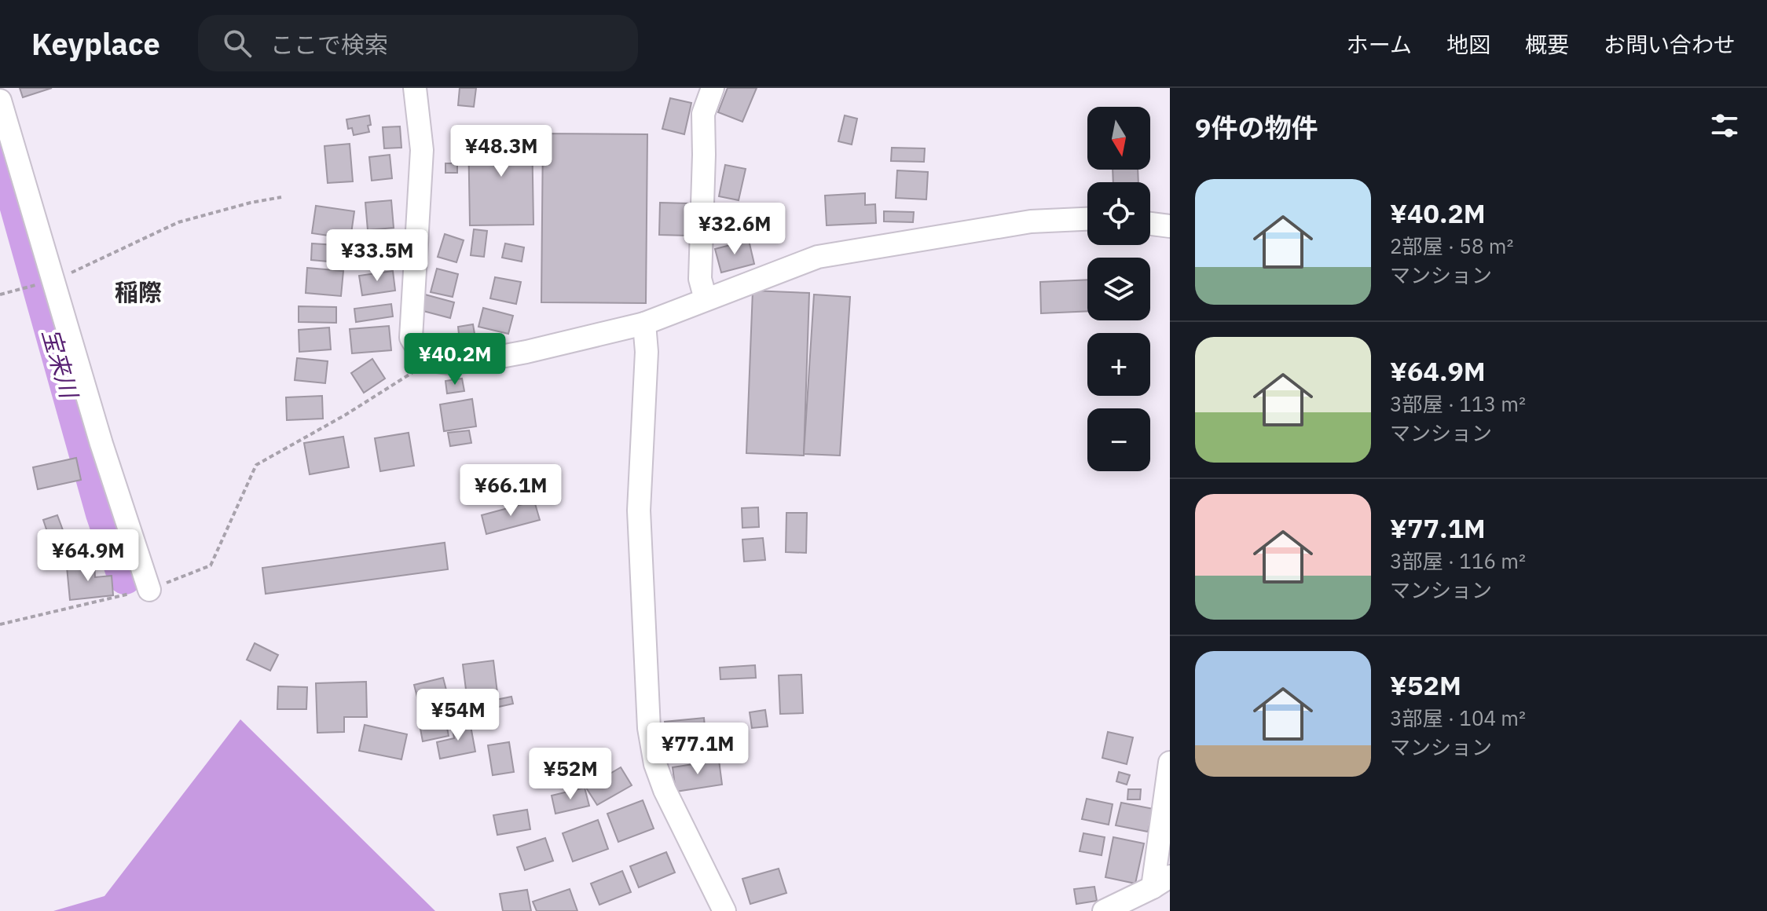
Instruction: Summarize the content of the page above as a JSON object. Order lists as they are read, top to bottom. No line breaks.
{"districts":["稲際"],"water":["宝来川"],"north":"bottom","page":{"header":"Keyplace","search":"ここで検索","nav":["ホーム","地図","概要","お問い合わせ"],"heading":"9件の物件","map_buttons":["+","−"],"price":["¥48.3M","¥32.6M","¥33.5M","¥40.2M","¥66.1M","¥64.9M","¥54M","¥77.1M","¥52M"],"list":[{"name":"¥40.2M","note":"2部屋 · 58 m² · マンション"},{"name":"¥64.9M","note":"3部屋 · 113 m² · マンション"},{"name":"¥77.1M","note":"3部屋 · 116 m² · マンション"},{"name":"¥52M","note":"3部屋 · 104 m² · マンション"}]}}
